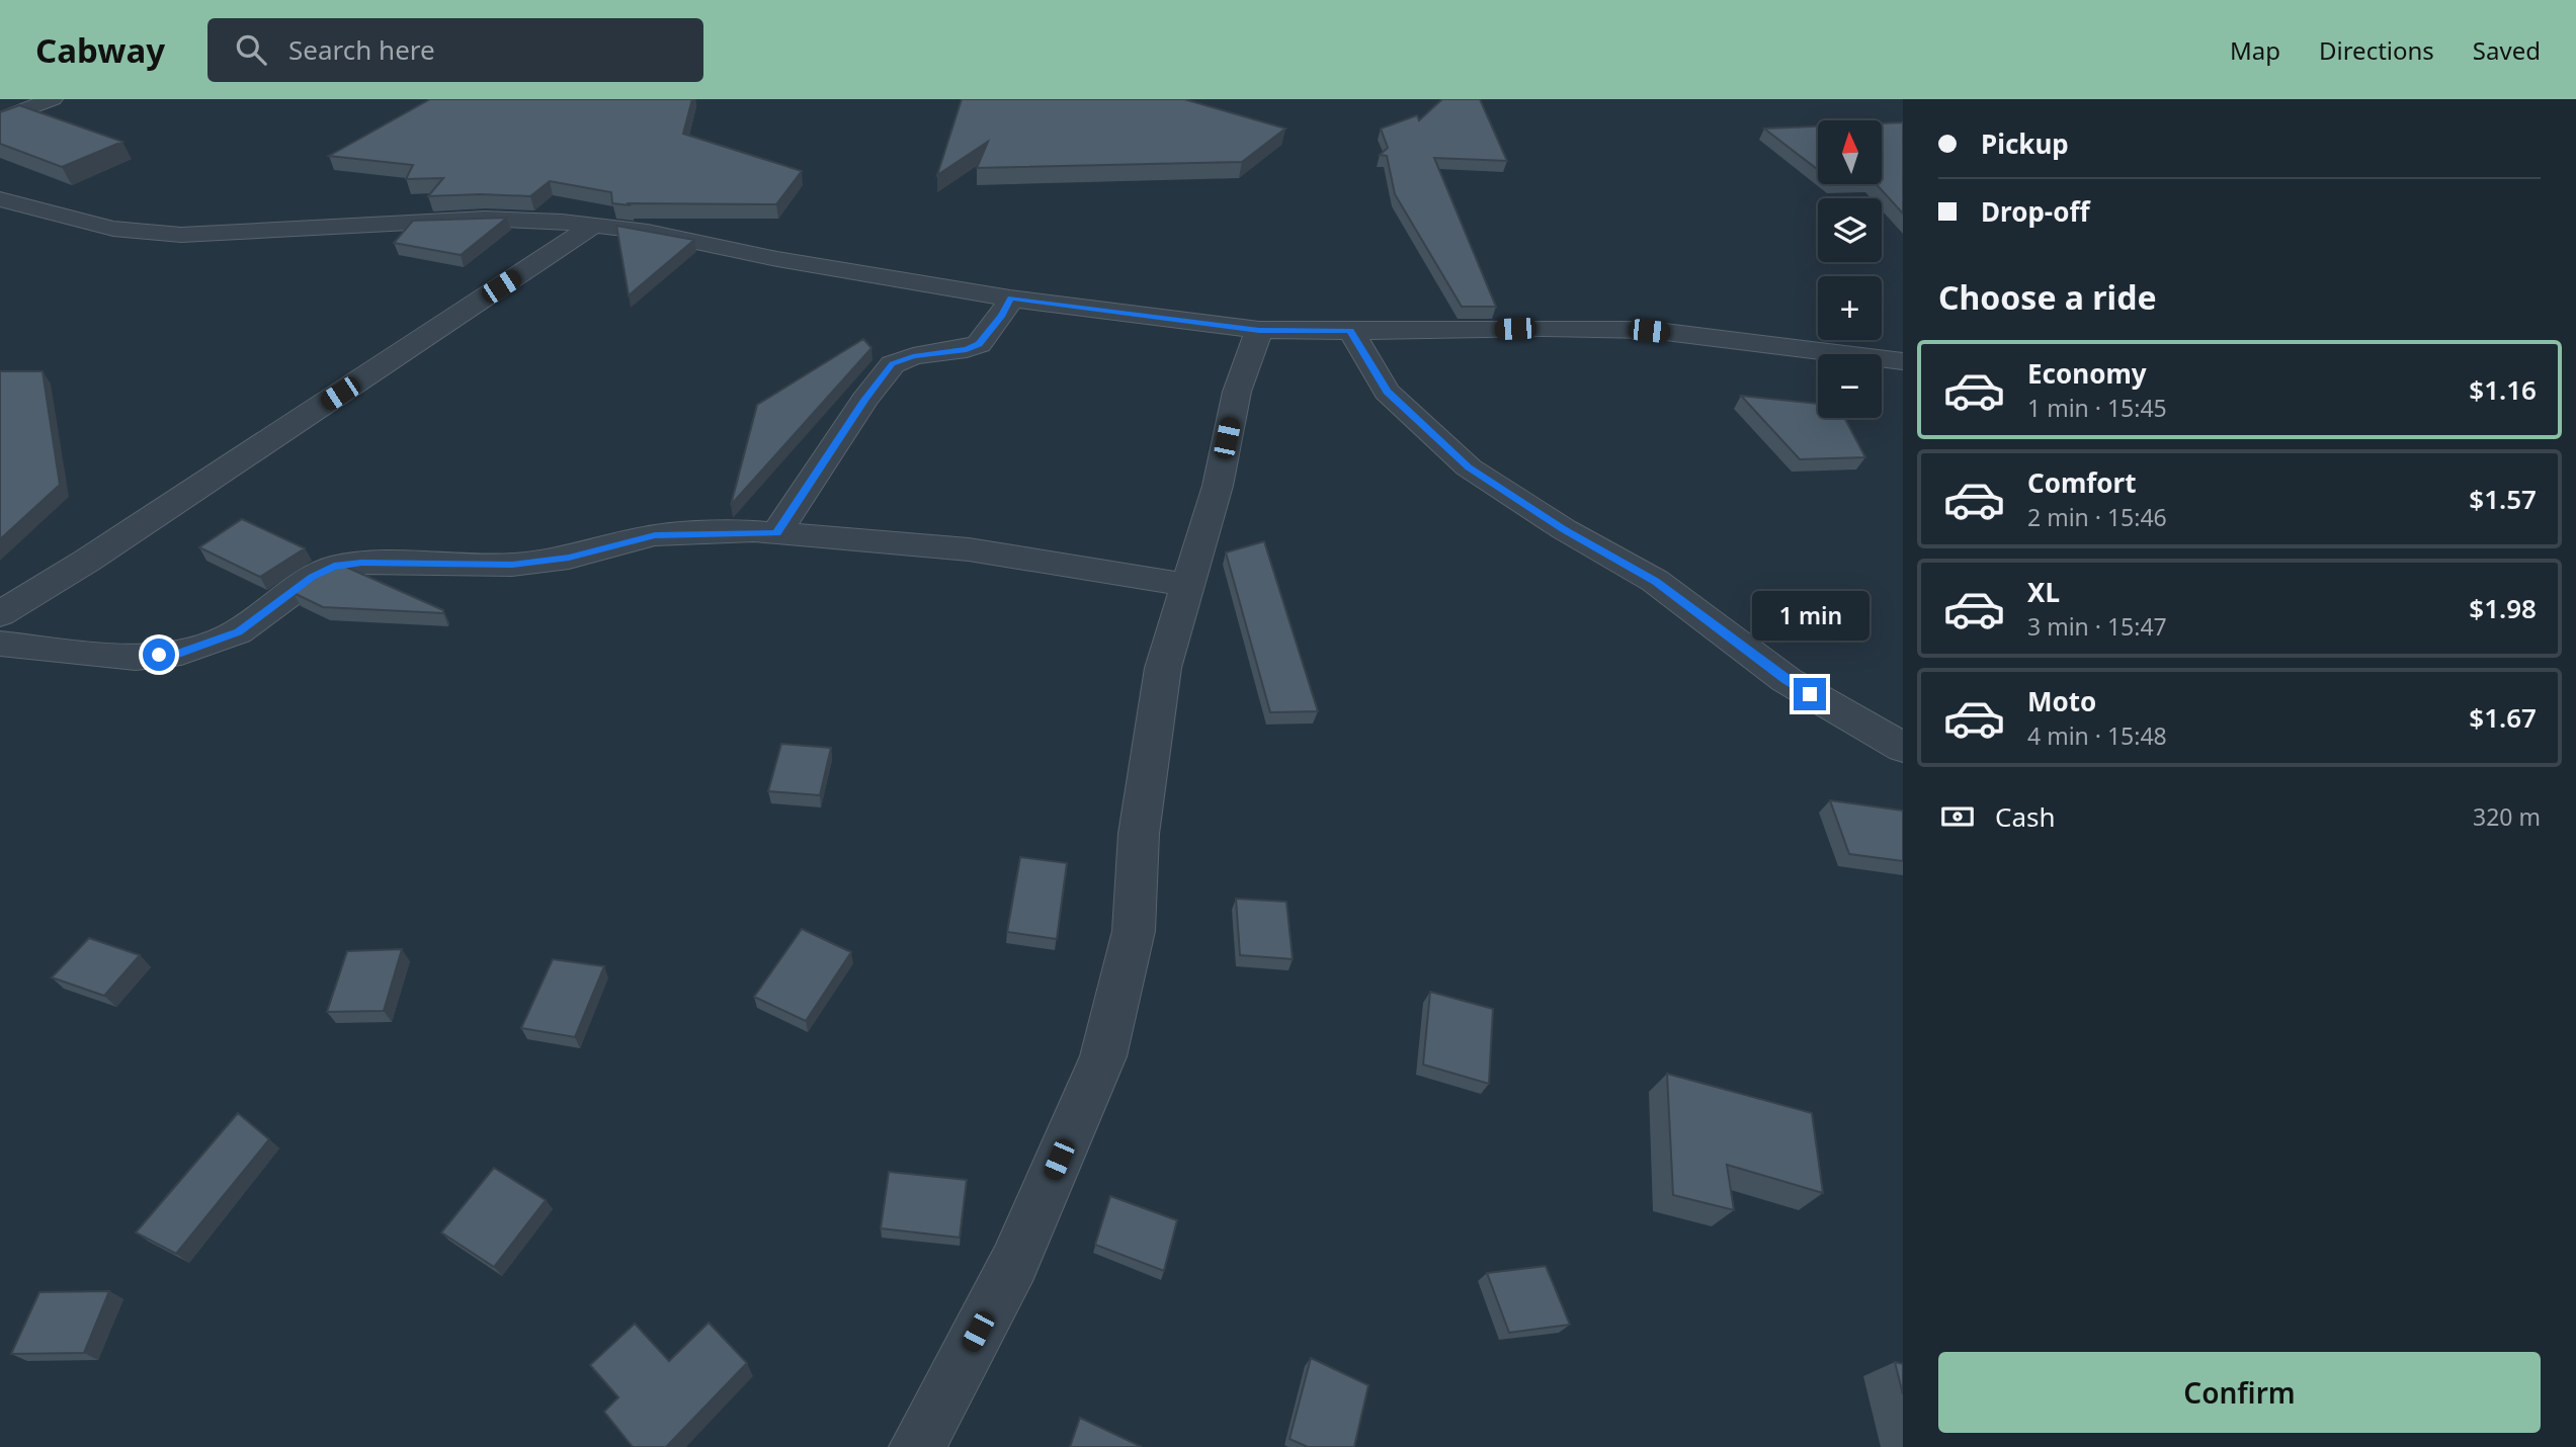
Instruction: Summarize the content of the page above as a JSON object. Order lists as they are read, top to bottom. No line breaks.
{"north":"top","page":{"header":"Cabway","search":"Search here","nav":["Map","Directions","Saved"],"banner":["Pickup","Drop-off"],"map_buttons":["+","−"],"heading":"Choose a ride","list":[{"name":"Economy","note":"1 min · 15:45","value":"$1.16"},{"name":"Comfort","note":"2 min · 15:46","value":"$1.57"},{"name":"XL","note":"3 min · 15:47","value":"$1.98"},{"name":"Moto","note":"4 min · 15:48","value":"$1.67"}],"bubble":"1 min","pay":["Cash","320 m"],"buttons":"Confirm"}}
